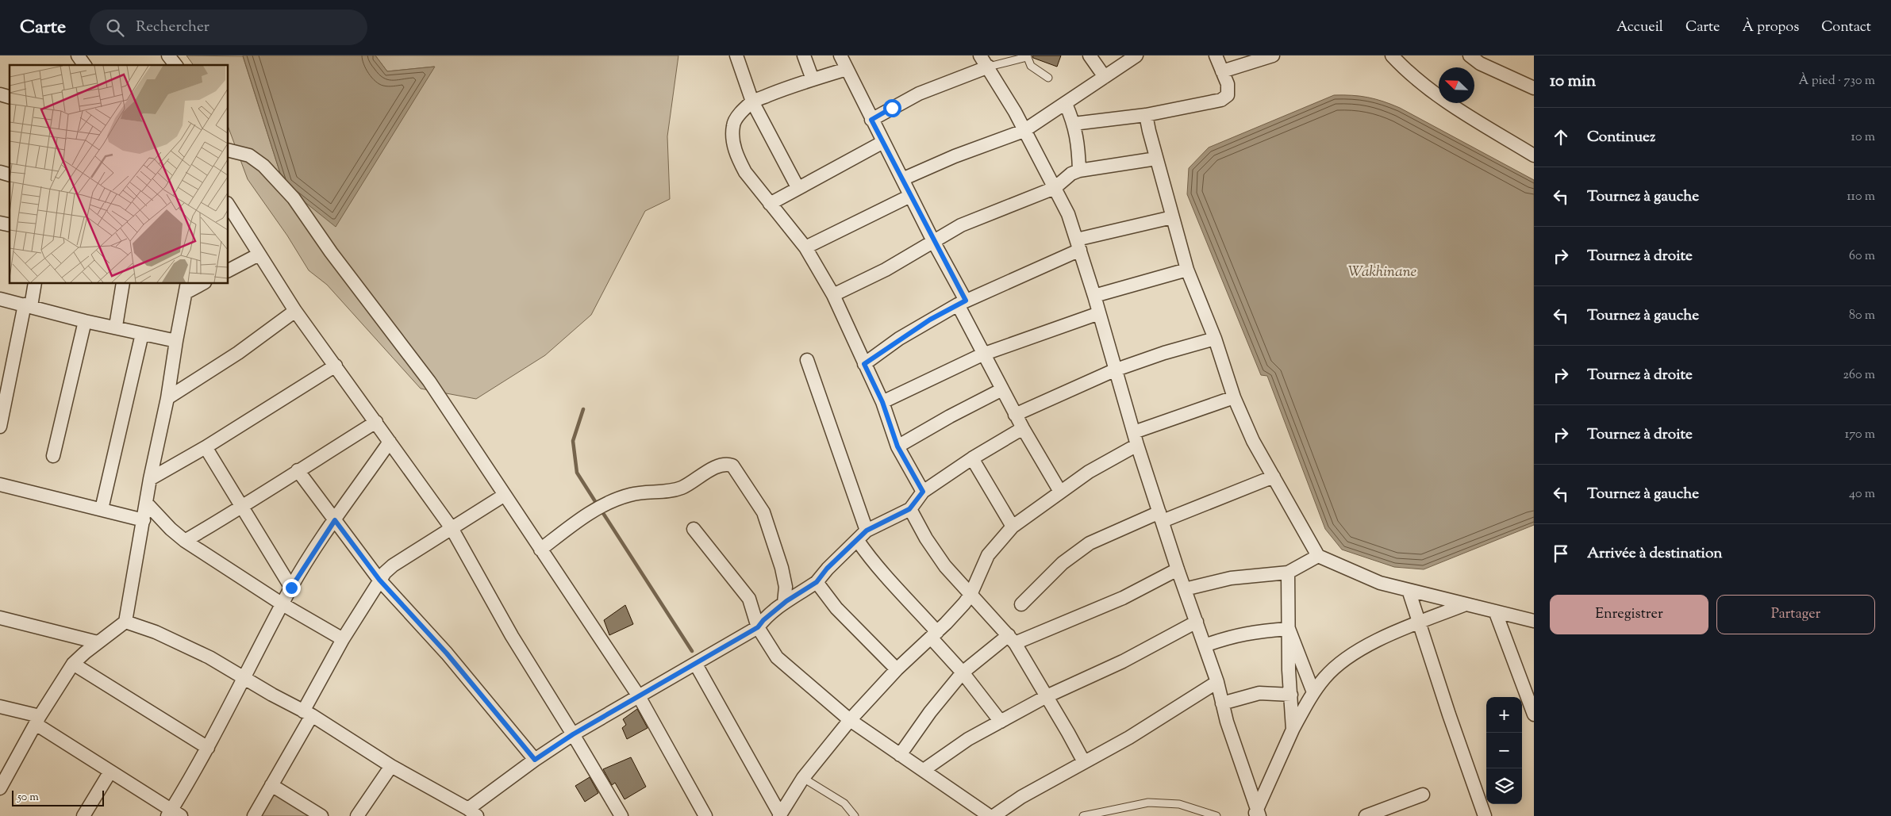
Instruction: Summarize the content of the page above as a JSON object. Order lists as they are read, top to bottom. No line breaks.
{"water":["Wakhinane"],"scale_bar":"50 m","north":"top left","page":{"header":"Carte","search":"Rechercher","nav":["Accueil","Carte","À propos","Contact"],"heading":["10 min","À pied · 730 m"],"list":[["Continuez","10 m"],["Tournez à gauche","110 m"],["Tournez à droite","60 m"],["Tournez à gauche","80 m"],["Tournez à droite","260 m"],["Tournez à droite","170 m"],["Tournez à gauche","40 m"],"Arrivée à destination"],"buttons":["Enregistrer","Partager"],"map_buttons":["+","−"],"scale":"50 m"}}
